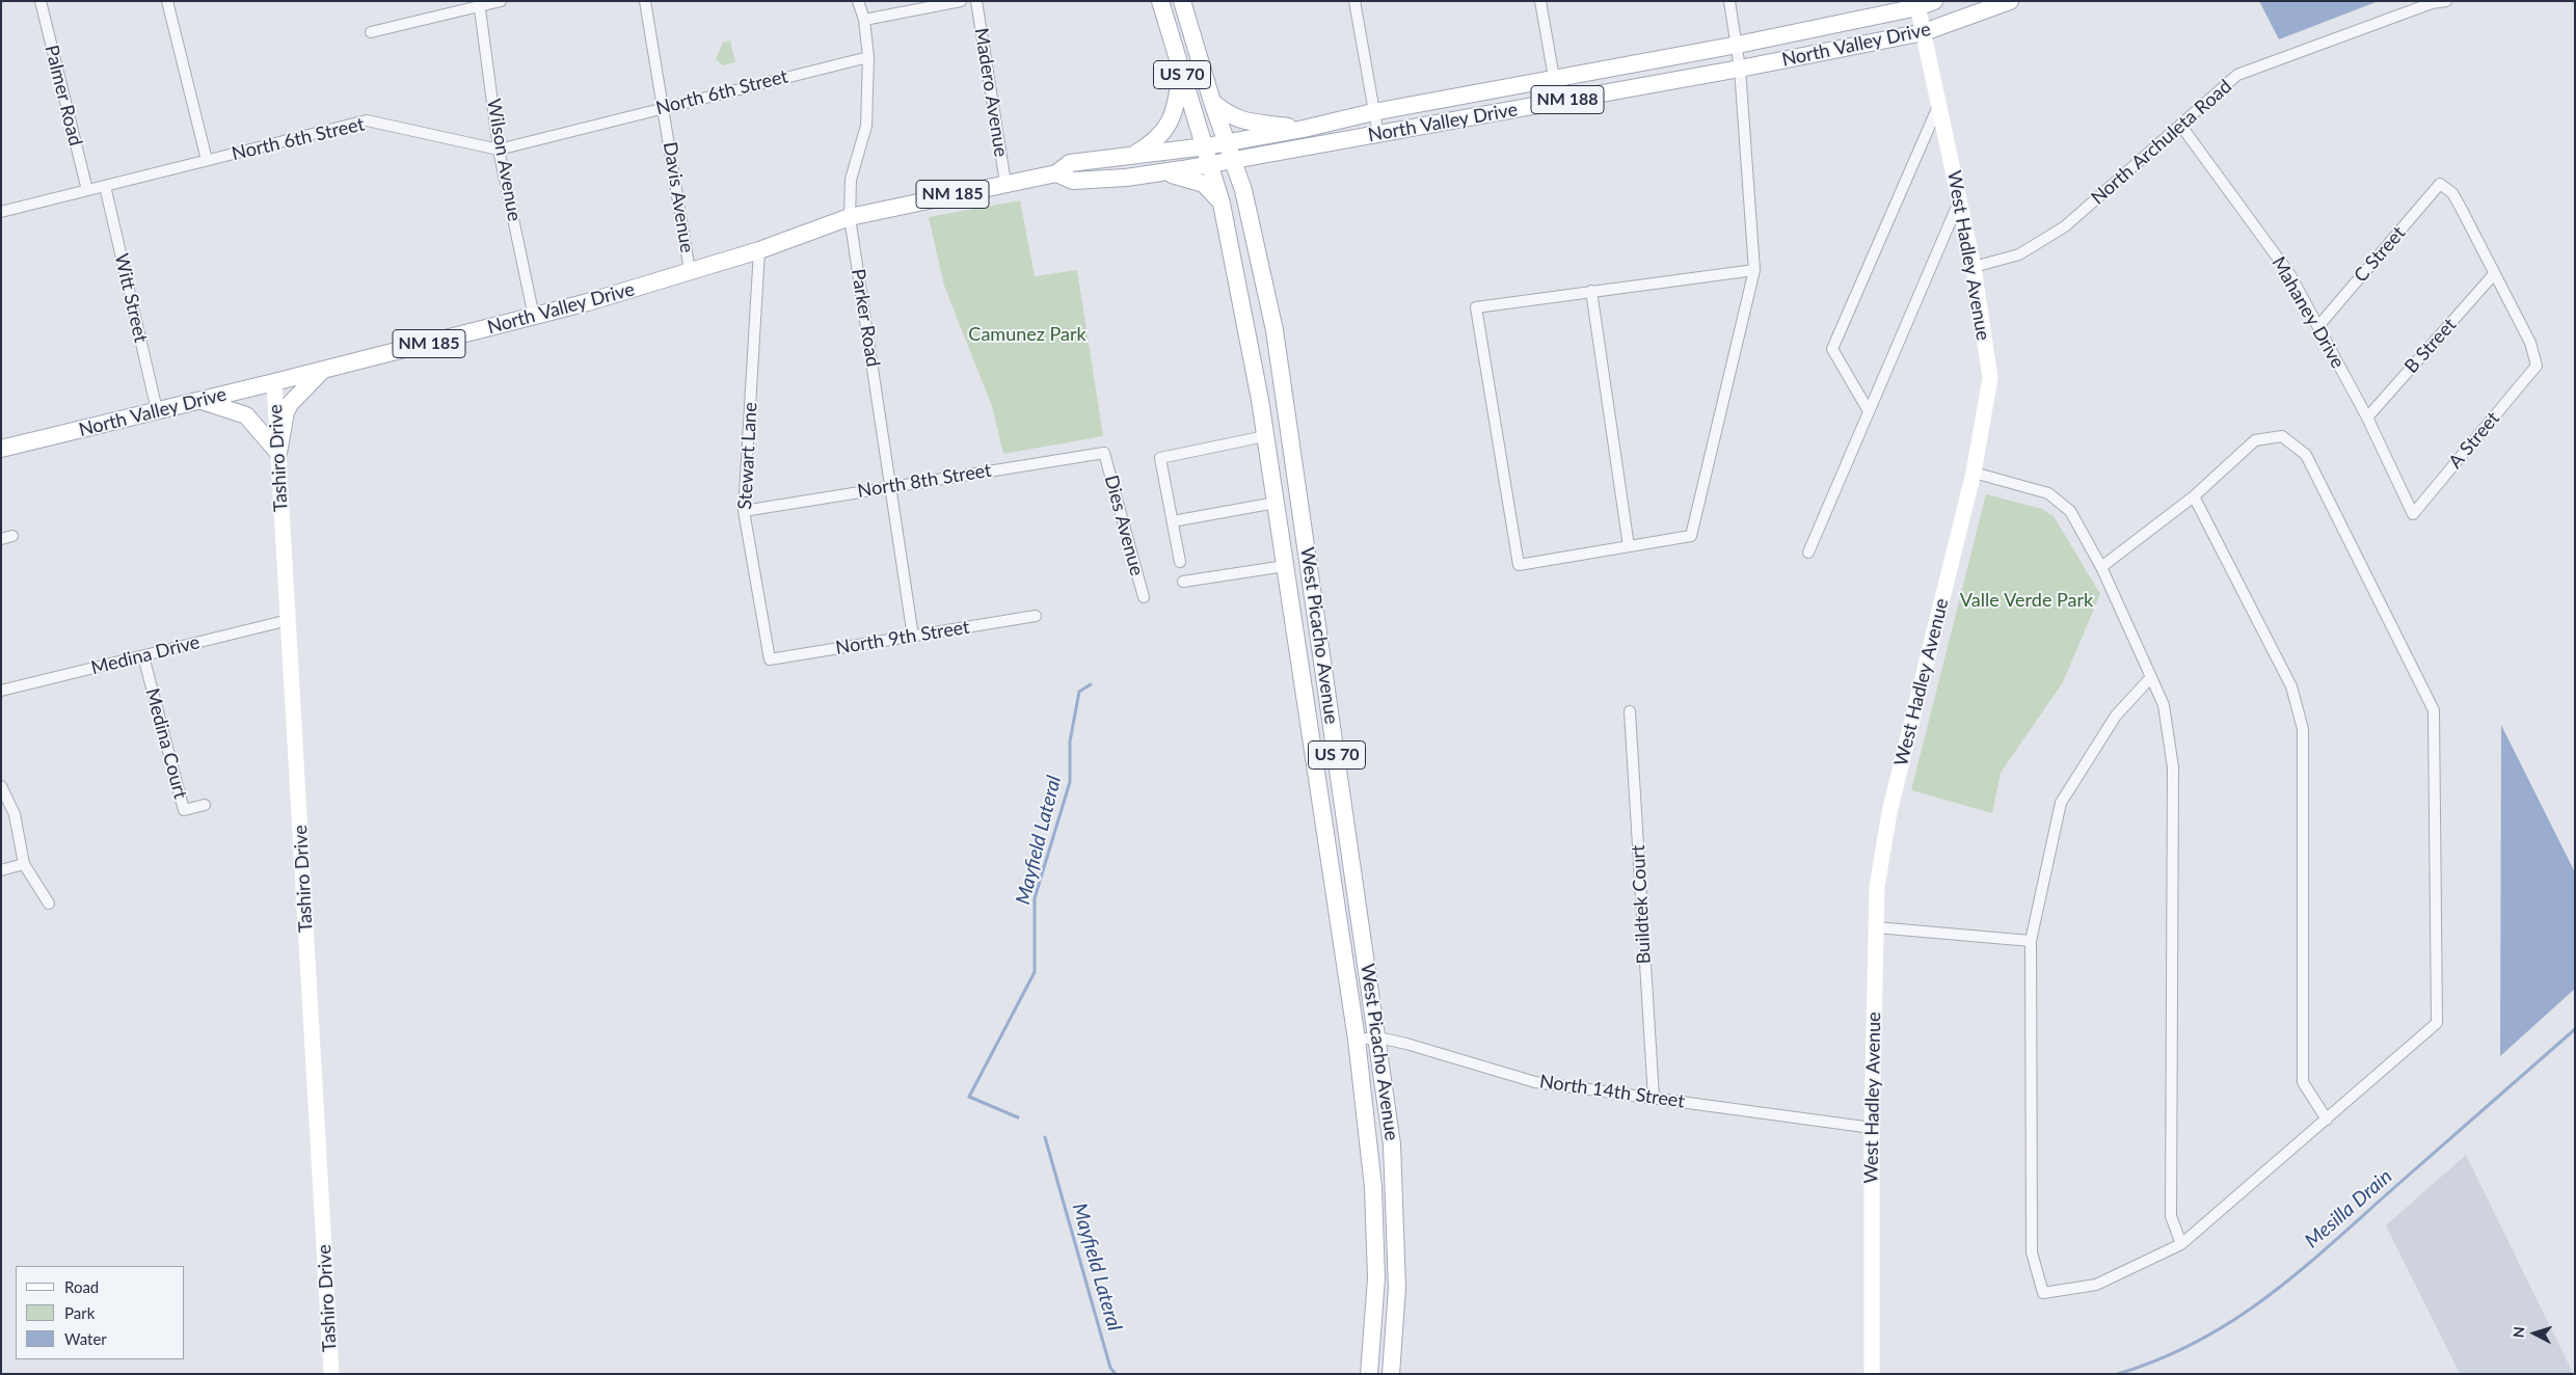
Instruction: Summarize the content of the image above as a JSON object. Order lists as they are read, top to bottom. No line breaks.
{"streets":{"main road":["North Valley Drive","US 70","NM 188","NM 185","West Picacho Avenue"],"street":["North 6th Street","Madero Avenue","Palmer Road","North Archuleta Road","Wilson Avenue","Davis Avenue","C Street","West Hadley Avenue","Witt Street","Mahaney Drive","Parker Road","B Street","A Street","Stewart Lane","Tashiro Drive","North 8th Street","Dies Avenue","North 9th Street","Medina Drive","Medina Court","Buildtek Court","North 14th Street"]},"crossings":[["North Valley Drive","Madero Avenue"],["North Valley Drive","Wilson Avenue"],["North Valley Drive","Davis Avenue"],["North Valley Drive","West Hadley Avenue"],["North Valley Drive","Witt Street"],["North Valley Drive","Parker Road"],["North Valley Drive","Stewart Lane"],["North Valley Drive","Tashiro Drive"],["North Valley Drive","West Picacho Avenue"],["North 6th Street","Palmer Road"],["North 6th Street","Wilson Avenue"],["North 6th Street","Davis Avenue"],["North 6th Street","Witt Street"],["North 6th Street","Parker Road"],["North Archuleta Road","West Hadley Avenue"],["North Archuleta Road","Mahaney Drive"],["C Street","Mahaney Drive"],["C Street","B Street"],["C Street","A Street"],["West Hadley Avenue","North 14th Street"],["Mahaney Drive","B Street"],["Mahaney Drive","A Street"],["Parker Road","North 8th Street"],["Parker Road","North 9th Street"],["B Street","A Street"],["Stewart Lane","North 8th Street"],["Stewart Lane","North 9th Street"],["Tashiro Drive","Medina Drive"],["North 8th Street","Dies Avenue"],["West Picacho Avenue","North 14th Street"],["Medina Drive","Medina Court"],["Buildtek Court","North 14th Street"]],"water":["Mayfield Lateral","Mesilla Drain"],"parks":["Camunez Park","Valle Verde Park"],"legend":["Road","Park","Water"],"north":"left"}
